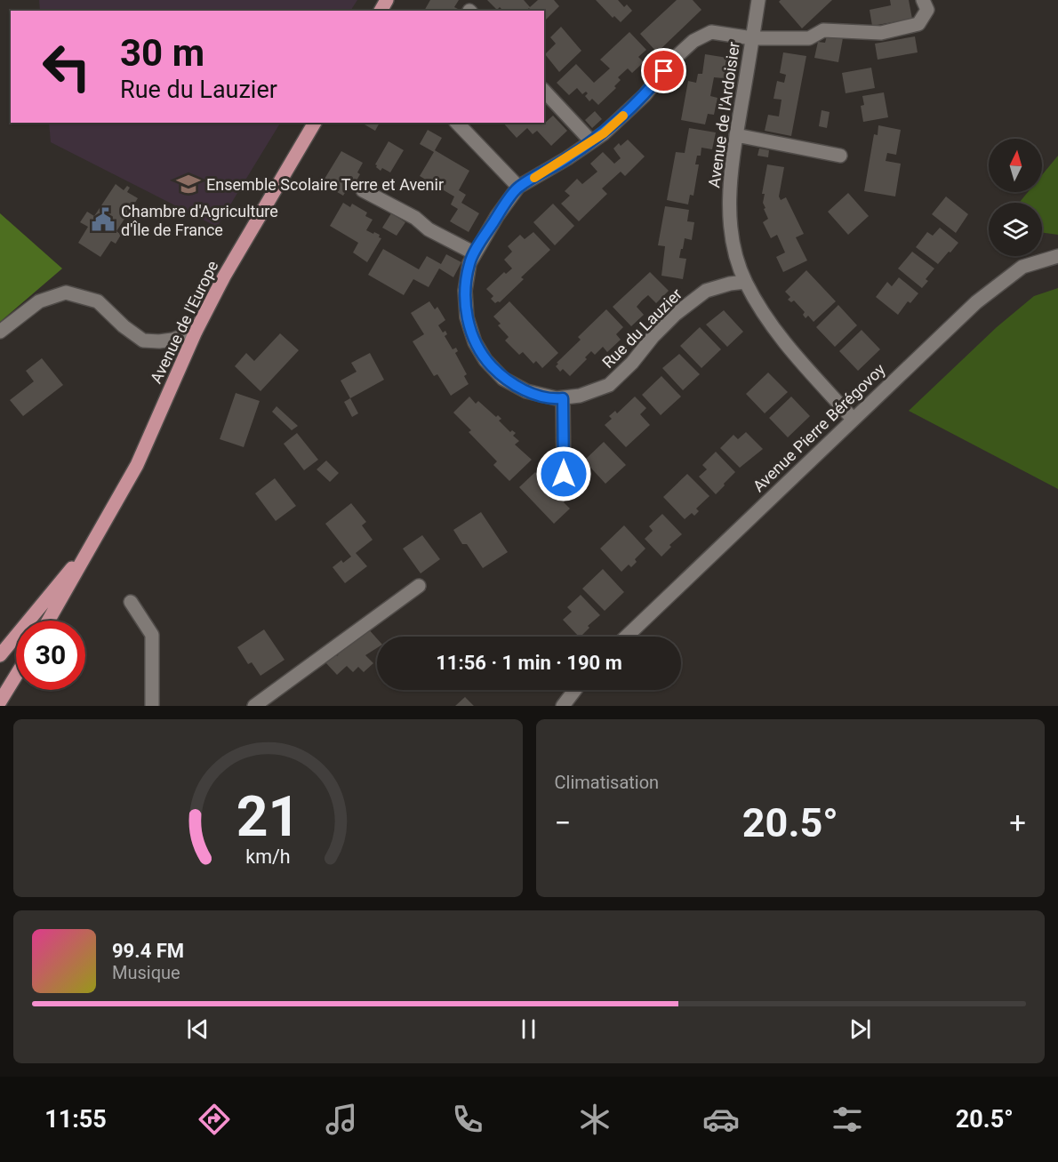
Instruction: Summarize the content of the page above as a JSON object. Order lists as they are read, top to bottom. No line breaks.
{"streets":{"main road":["Avenue de l'Europe"],"street":["Avenue de l'Ardoisier","Rue du Lauzier","Avenue Pierre Bérégovoy"]},"crossings":[["Avenue de l'Ardoisier","Rue du Lauzier"],["Avenue de l'Ardoisier","Avenue Pierre Bérégovoy"]],"places":{"school or university":["Ensemble Scolaire Terre et Avenir"],"public building":["Chambre d'Agriculture d'Île de France"]},"north":"top","page":{"turn":["30 m","Rue du Lauzier"],"limit":"30","trip":"11:56 · 1 min · 190 m","tile":"Climatisation","heat":["−","20.5°","+"],"song":["99.4 FM","Musique"],"tabs":["11:55","20.5°"],"gauge":["21","km/h"]}}
